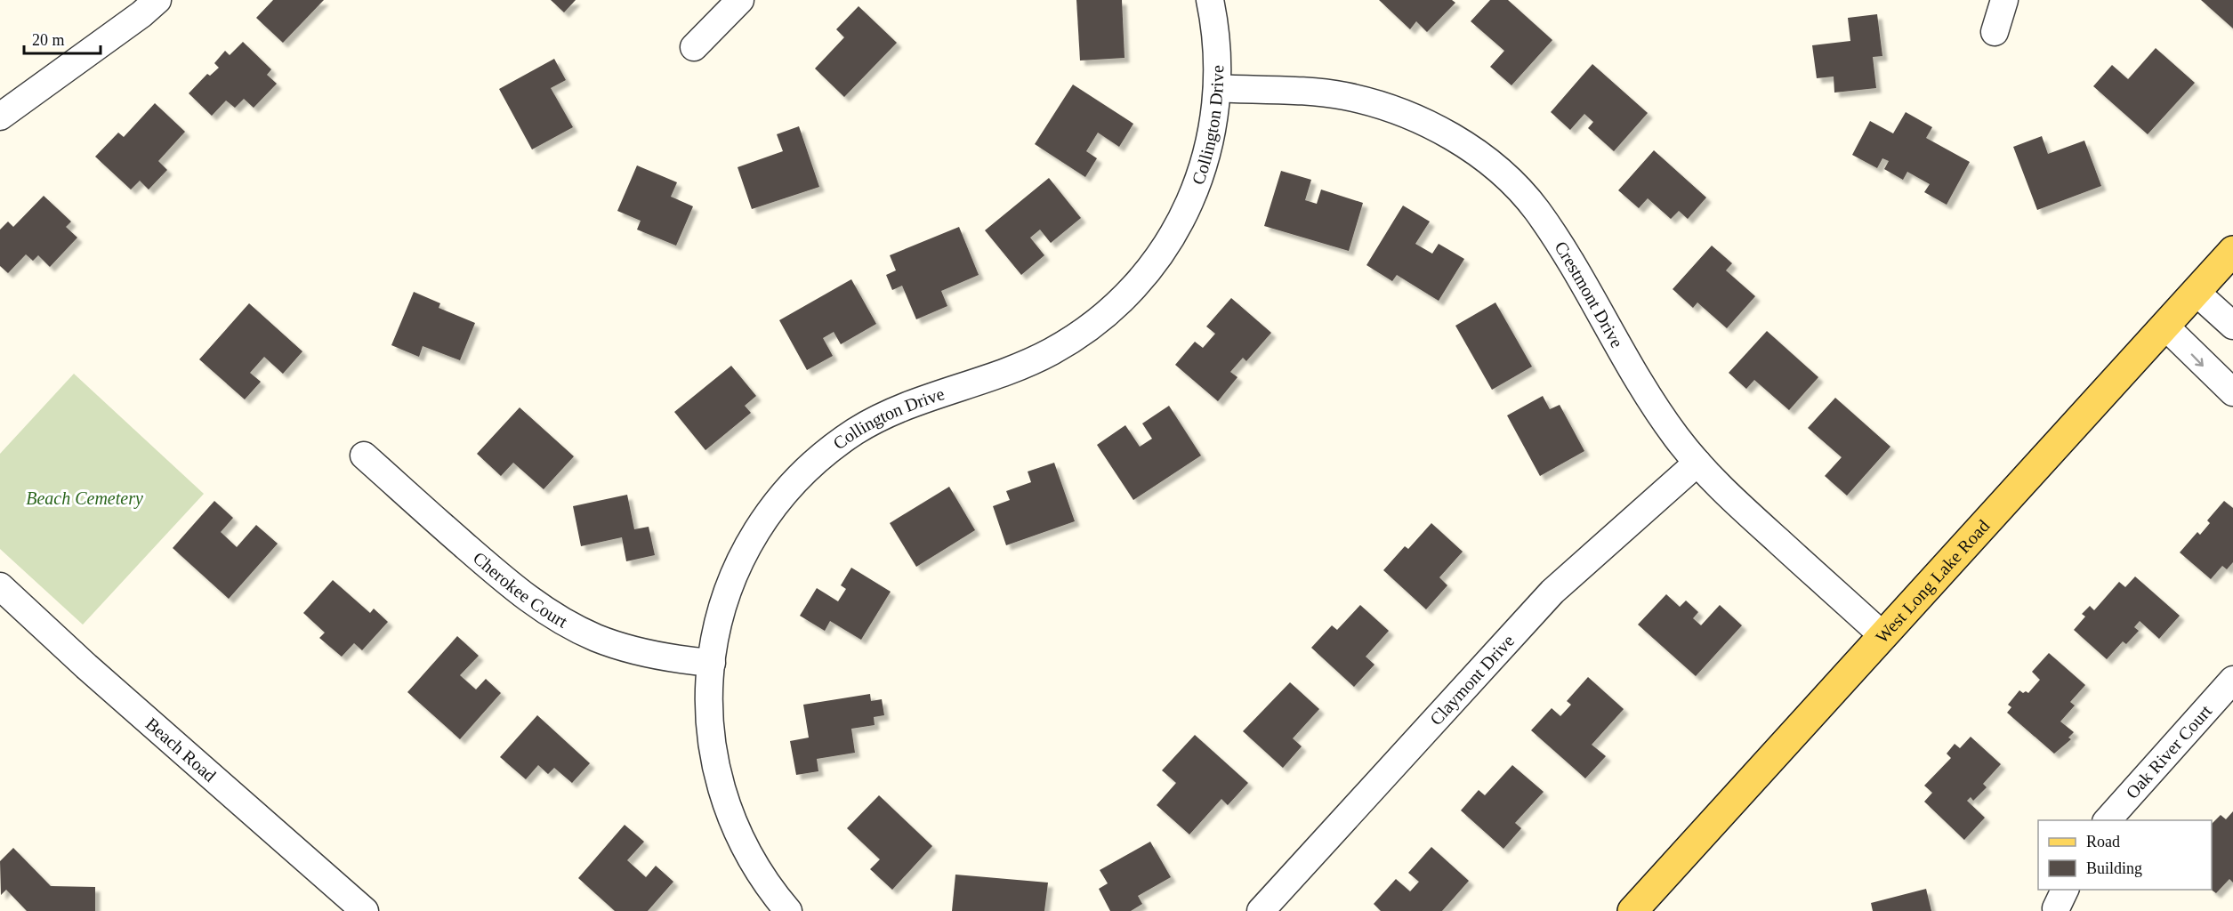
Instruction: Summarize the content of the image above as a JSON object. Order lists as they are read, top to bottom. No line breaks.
{"streets":{"main road":["West Long Lake Road"],"street":["Collington Drive","Crestmont Drive","Cherokee Court","Claymont Drive","Beach Road","Oak River Court"]},"crossings":[["Collington Drive","Crestmont Drive"],["Collington Drive","Cherokee Court"],["Crestmont Drive","West Long Lake Road"],["Crestmont Drive","Claymont Drive"]],"parks":["Beach Cemetery"],"legend":["Road","Building"],"scale_bar":"20 m"}
